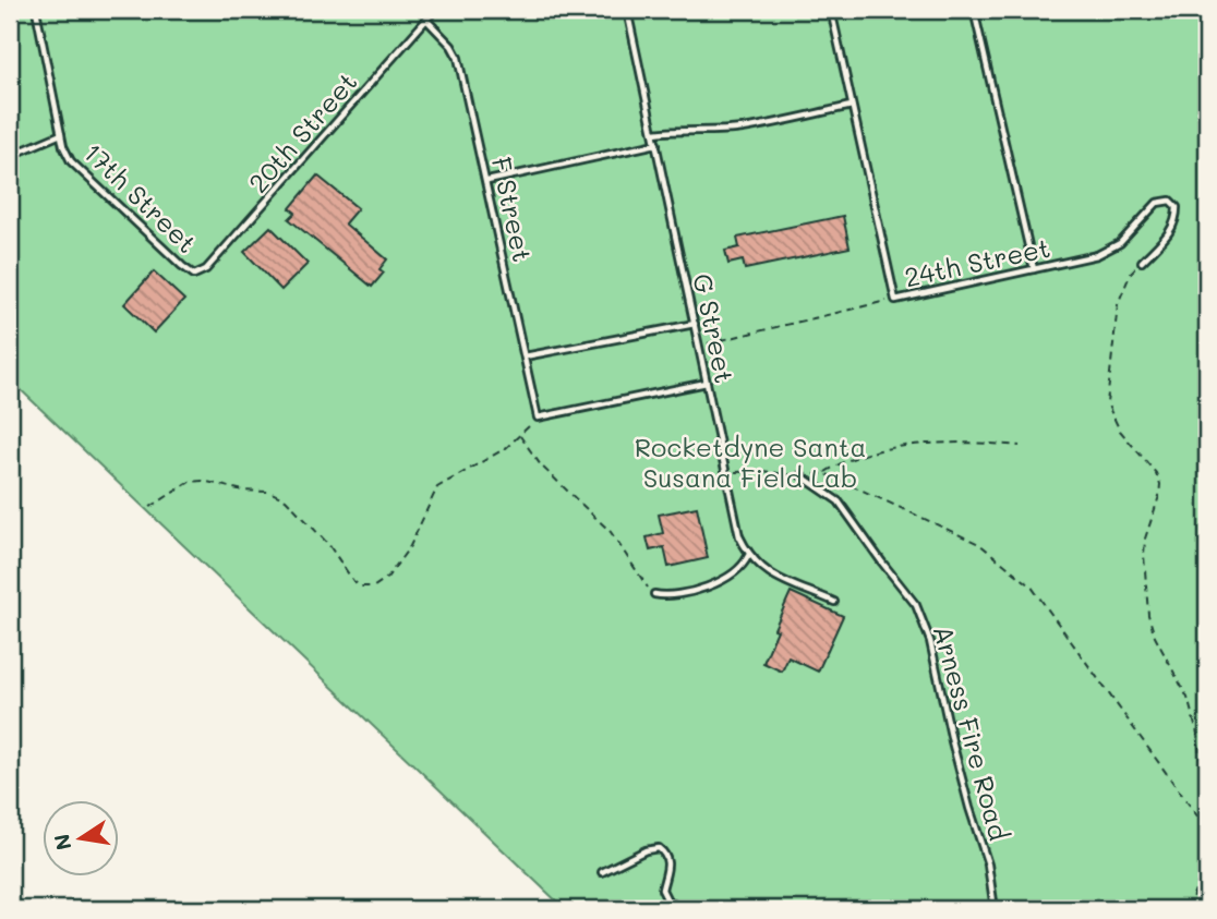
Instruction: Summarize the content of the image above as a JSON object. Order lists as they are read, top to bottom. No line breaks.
{"streets":{"lane":["20th Street","17th Street","F Street","24th Street","G Street","Arness Fire Road"]},"crossings":[["20th Street","17th Street"],["20th Street","F Street"],["24th Street","G Street"]],"parks":["Rocketdyne Santa Susana Field Lab"],"north":"left"}
